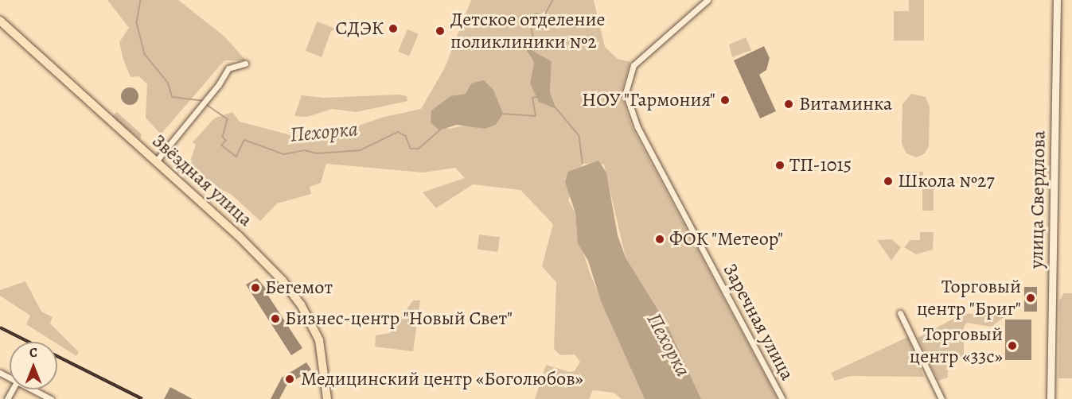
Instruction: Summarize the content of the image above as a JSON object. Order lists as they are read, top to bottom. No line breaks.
{"streets":{"main road":["Звёздная улица","улица Свердлова"],"street":["Заречная улица"]},"water":["Пехорка"],"places":["СДЭК","Детское отделение поликлиники №2","НОУ \"Гармония\"","Витаминка","ТП-1015","Школа №27","ФОК \"Метеор\"","Бегемот","Торговый центр \"Бриг\"","Бизнес-центр \"Новый Свет\"","Торговый центр «33с»","Медицинский центр «Боголюбов»"],"north":"top"}
